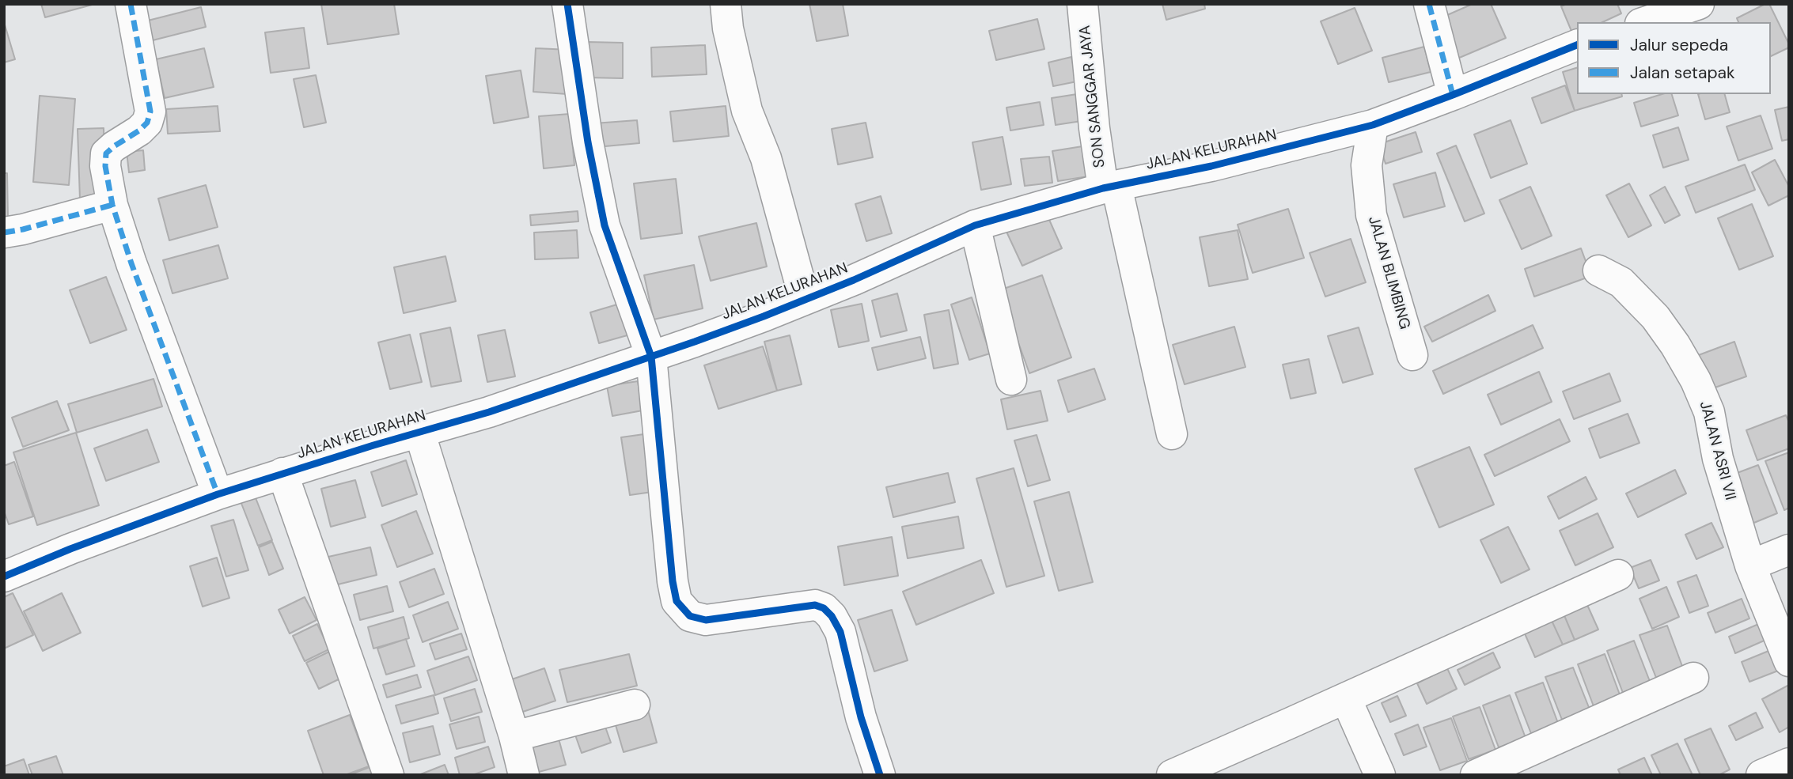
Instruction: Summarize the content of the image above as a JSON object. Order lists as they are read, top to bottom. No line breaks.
{"streets":{"street":["SON SANGGAR JAYA","JALAN KELURAHAN","JALAN BLIMBING","JALAN ASRI VII"]},"crossings":[["SON SANGGAR JAYA","JALAN KELURAHAN"],["JALAN KELURAHAN","JALAN BLIMBING"]],"legend":["Jalur sepeda","Jalan setapak"]}
